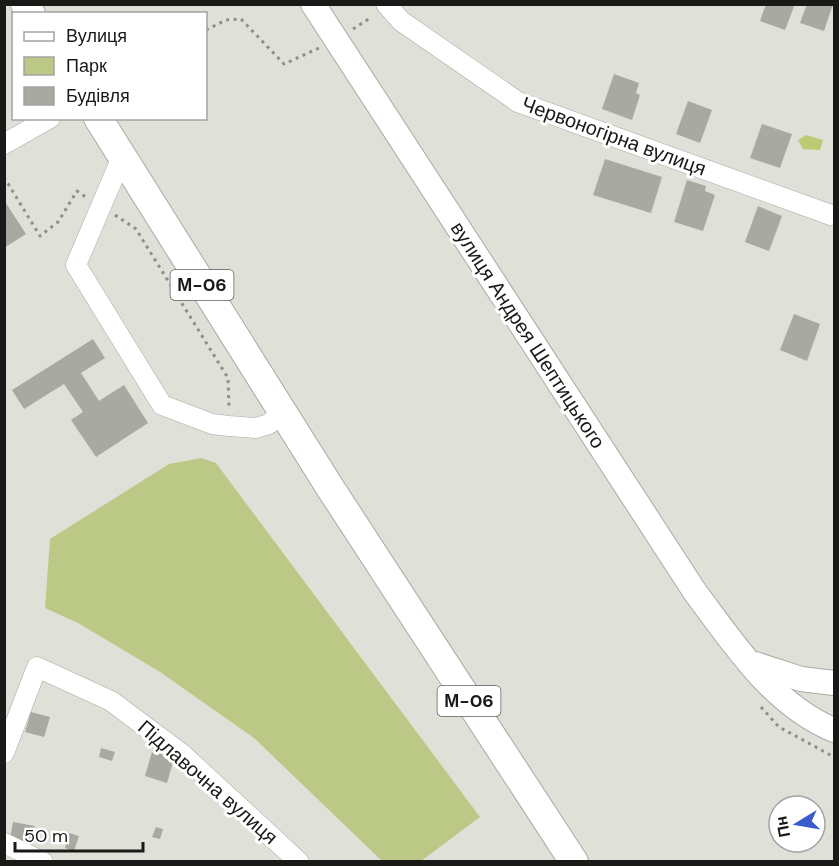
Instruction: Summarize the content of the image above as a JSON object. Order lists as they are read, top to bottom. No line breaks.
{"streets":{"highway":["М-06"],"main road":["вулиця Андрея Шептицького"],"street":["Червоногірна вулиця","Підлавочна вулиця"]},"legend":["Вулиця","Парк","Будівля"],"scale_bar":"50 m","north":"left"}
